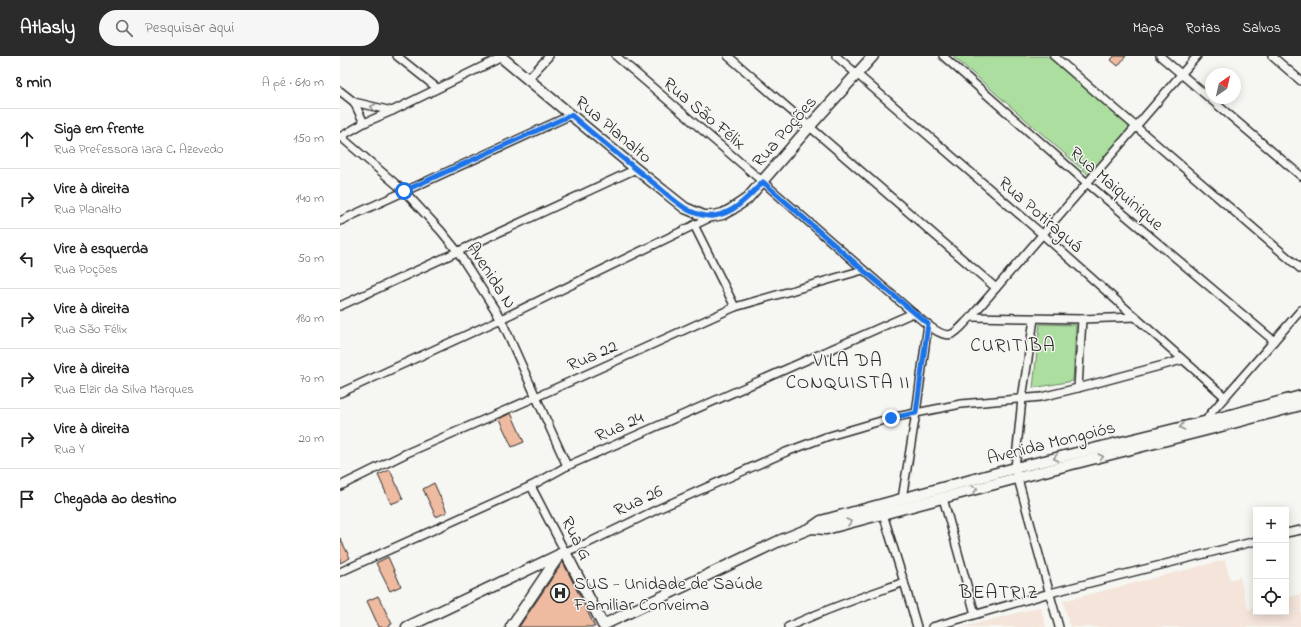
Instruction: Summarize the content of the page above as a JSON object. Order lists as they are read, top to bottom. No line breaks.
{"streets":{"street":["Rua São Félix","Rua Planalto","Rua Poções","Rua Maiquinique","Rua Potiraguá","Avenida N","Rua 22","Rua 24","Avenida Mongoiós","Rua 26","Rua G"]},"crossings":[["Rua São Félix","Rua Poções"],["Rua São Félix","Rua 22"],["Rua São Félix","Rua 24"],["Rua Planalto","Rua Poções"],["Rua Poções","Rua Potiraguá"],["Rua Potiraguá","Rua 26"],["Avenida N","Rua 22"],["Avenida N","Rua 24"],["Rua 24","Rua G"],["Avenida Mongoiós","Rua G"],["Rua 26","Rua G"]],"districts":["CURITIBA","VILA DA CONQUISTA II","BEATRIZ"],"places":{"hospital":["SUS - Unidade de Saúde Familiar Conveima"]},"north":"top right","page":{"header":"Atlasly","search":"Pesquisar aqui","nav":["Mapa","Rotas","Salvos"],"heading":["8 min","A pé · 610 m"],"list":[["Siga em frente","Rua Prefessora Iara C. Azevedo","150 m"],["Vire à direita","Rua Planalto","140 m"],["Vire à esquerda","Rua Poções","50 m"],["Vire à direita","Rua São Félix","180 m"],["Vire à direita","Rua Elzir da Silva Marques","70 m"],["Vire à direita","Rua Y","20 m"],"Chegada ao destino"],"map_buttons":["+","−"]}}
